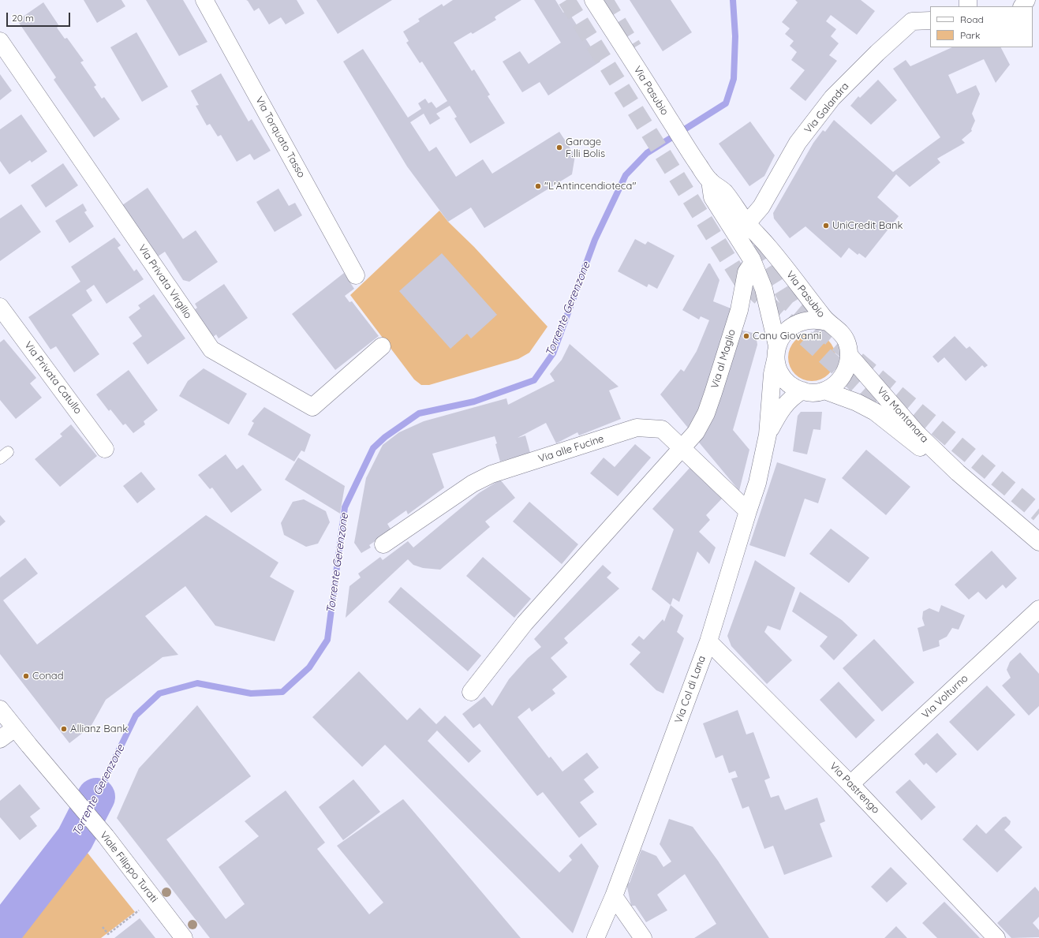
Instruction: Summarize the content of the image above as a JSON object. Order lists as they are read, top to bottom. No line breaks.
{"streets":{"street":["Via Pasubio","Via Galandra","Via Torquato Tasso","Via Privata Virgilio","Via al Maglio","Via Privata Catullo","Via Montanara","Via alle Fucine","Via Col di Lana","Via Volturno","Via Pastrengo","Viale Filippo Turati"]},"crossings":[["Via Pasubio","Via Galandra"],["Via Pasubio","Via al Maglio"],["Via Pasubio","Via Montanara"],["Via Pasubio","Via Col di Lana"],["Via al Maglio","Via alle Fucine"],["Via Montanara","Via Col di Lana"],["Via alle Fucine","Via Col di Lana"],["Via Col di Lana","Via Pastrengo"],["Via Volturno","Via Pastrengo"]],"water":["Torrente Gerenzone"],"places":["Garage F.lli Bolis","\"L'Antincendioteca\"","UniCredit Bank","Canu Giovanni","Conad","Allianz Bank"],"legend":["Road","Park"],"scale_bar":"20 m"}
